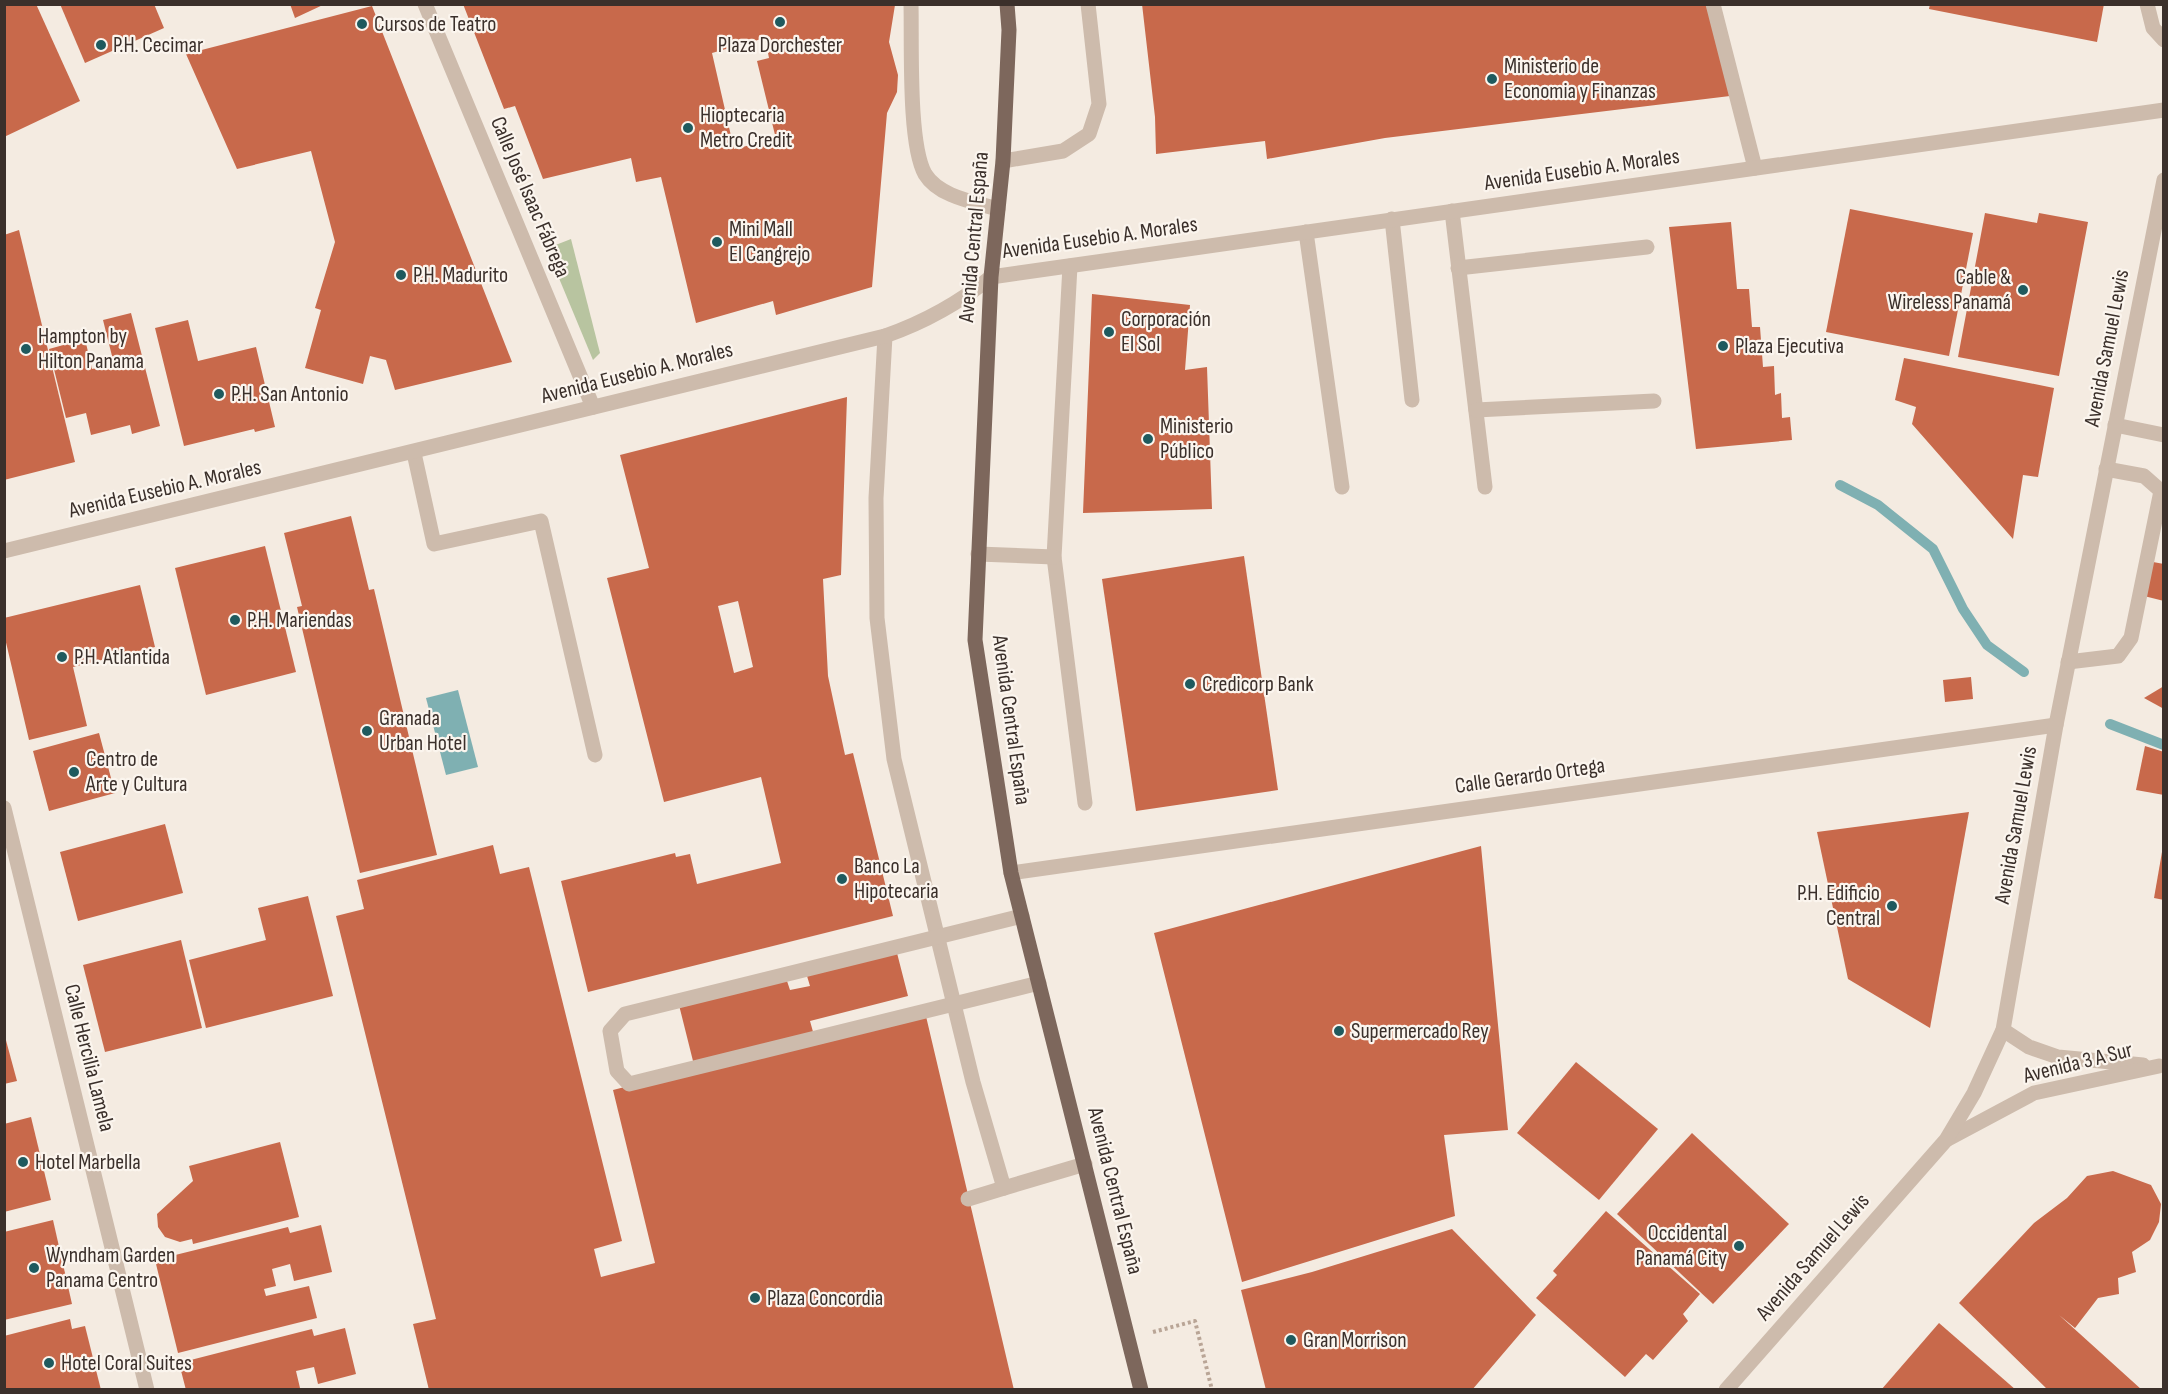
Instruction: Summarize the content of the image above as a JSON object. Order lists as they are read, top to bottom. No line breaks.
{"streets":{"main road":["Avenida Central España"],"street":["Avenida Eusebio A. Morales","Calle José Isaac Fábrega","Avenida Samuel Lewis","Calle Gerardo Ortega","Calle Hercilia Lamela","Avenida 3 A Sur"]},"crossings":[["Avenida Eusebio A. Morales","Calle José Isaac Fábrega"],["Avenida Eusebio A. Morales","Avenida Central España"],["Avenida Central España","Calle Gerardo Ortega"],["Avenida Samuel Lewis","Calle Gerardo Ortega"],["Avenida Samuel Lewis","Avenida 3 A Sur"]],"places":["Plaza Dorchester","Cursos de Teatro","P.H. Cecimar","Ministerio de Economia y Finanzas","Hioptecaria Metro Credit","Mini Mall El Cangrejo","P.H. Madurito","Cable & Wireless Panamá","Corporación El Sol","Plaza Ejecutiva","Hampton by Hilton Panama","P.H. San Antonio","Ministerio Público","P.H. Mariendas","P.H. Atlantida","Credicorp Bank","Granada Urban Hotel","Centro de Arte y Cultura","Banco La Hipotecaria","P.H. Edificio Central","Supermercado Rey","Hotel Marbella","Occidental Panamá City","Wyndham Garden Panama Centro","Plaza Concordia","Gran Morrison","Hotel Coral Suites"]}
